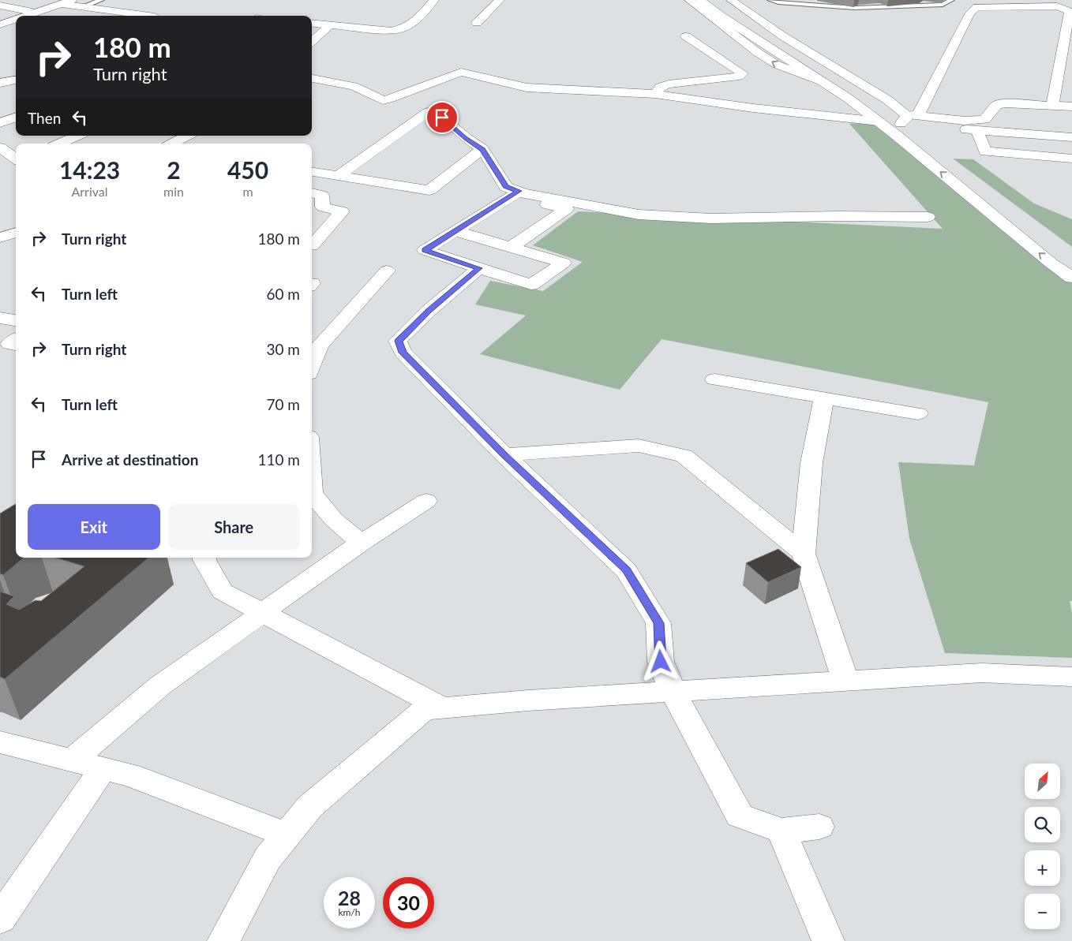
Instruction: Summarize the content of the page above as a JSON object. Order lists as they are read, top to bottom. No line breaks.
{"north":"top right","page":{"turn":["180 m","Turn right"],"then":"Then","eta":["14:23","Arrival","2","min","450","m"],"list":[{"name":"Turn right","value":"180 m"},{"name":"Turn left","value":"60 m"},{"name":"Turn right","value":"30 m"},{"name":"Turn left","value":"70 m"},{"name":"Arrive at destination","value":"110 m"}],"buttons":["Exit","Share"],"map_buttons":["+","−"],"speed":"28 km/h","limit":"30"}}
